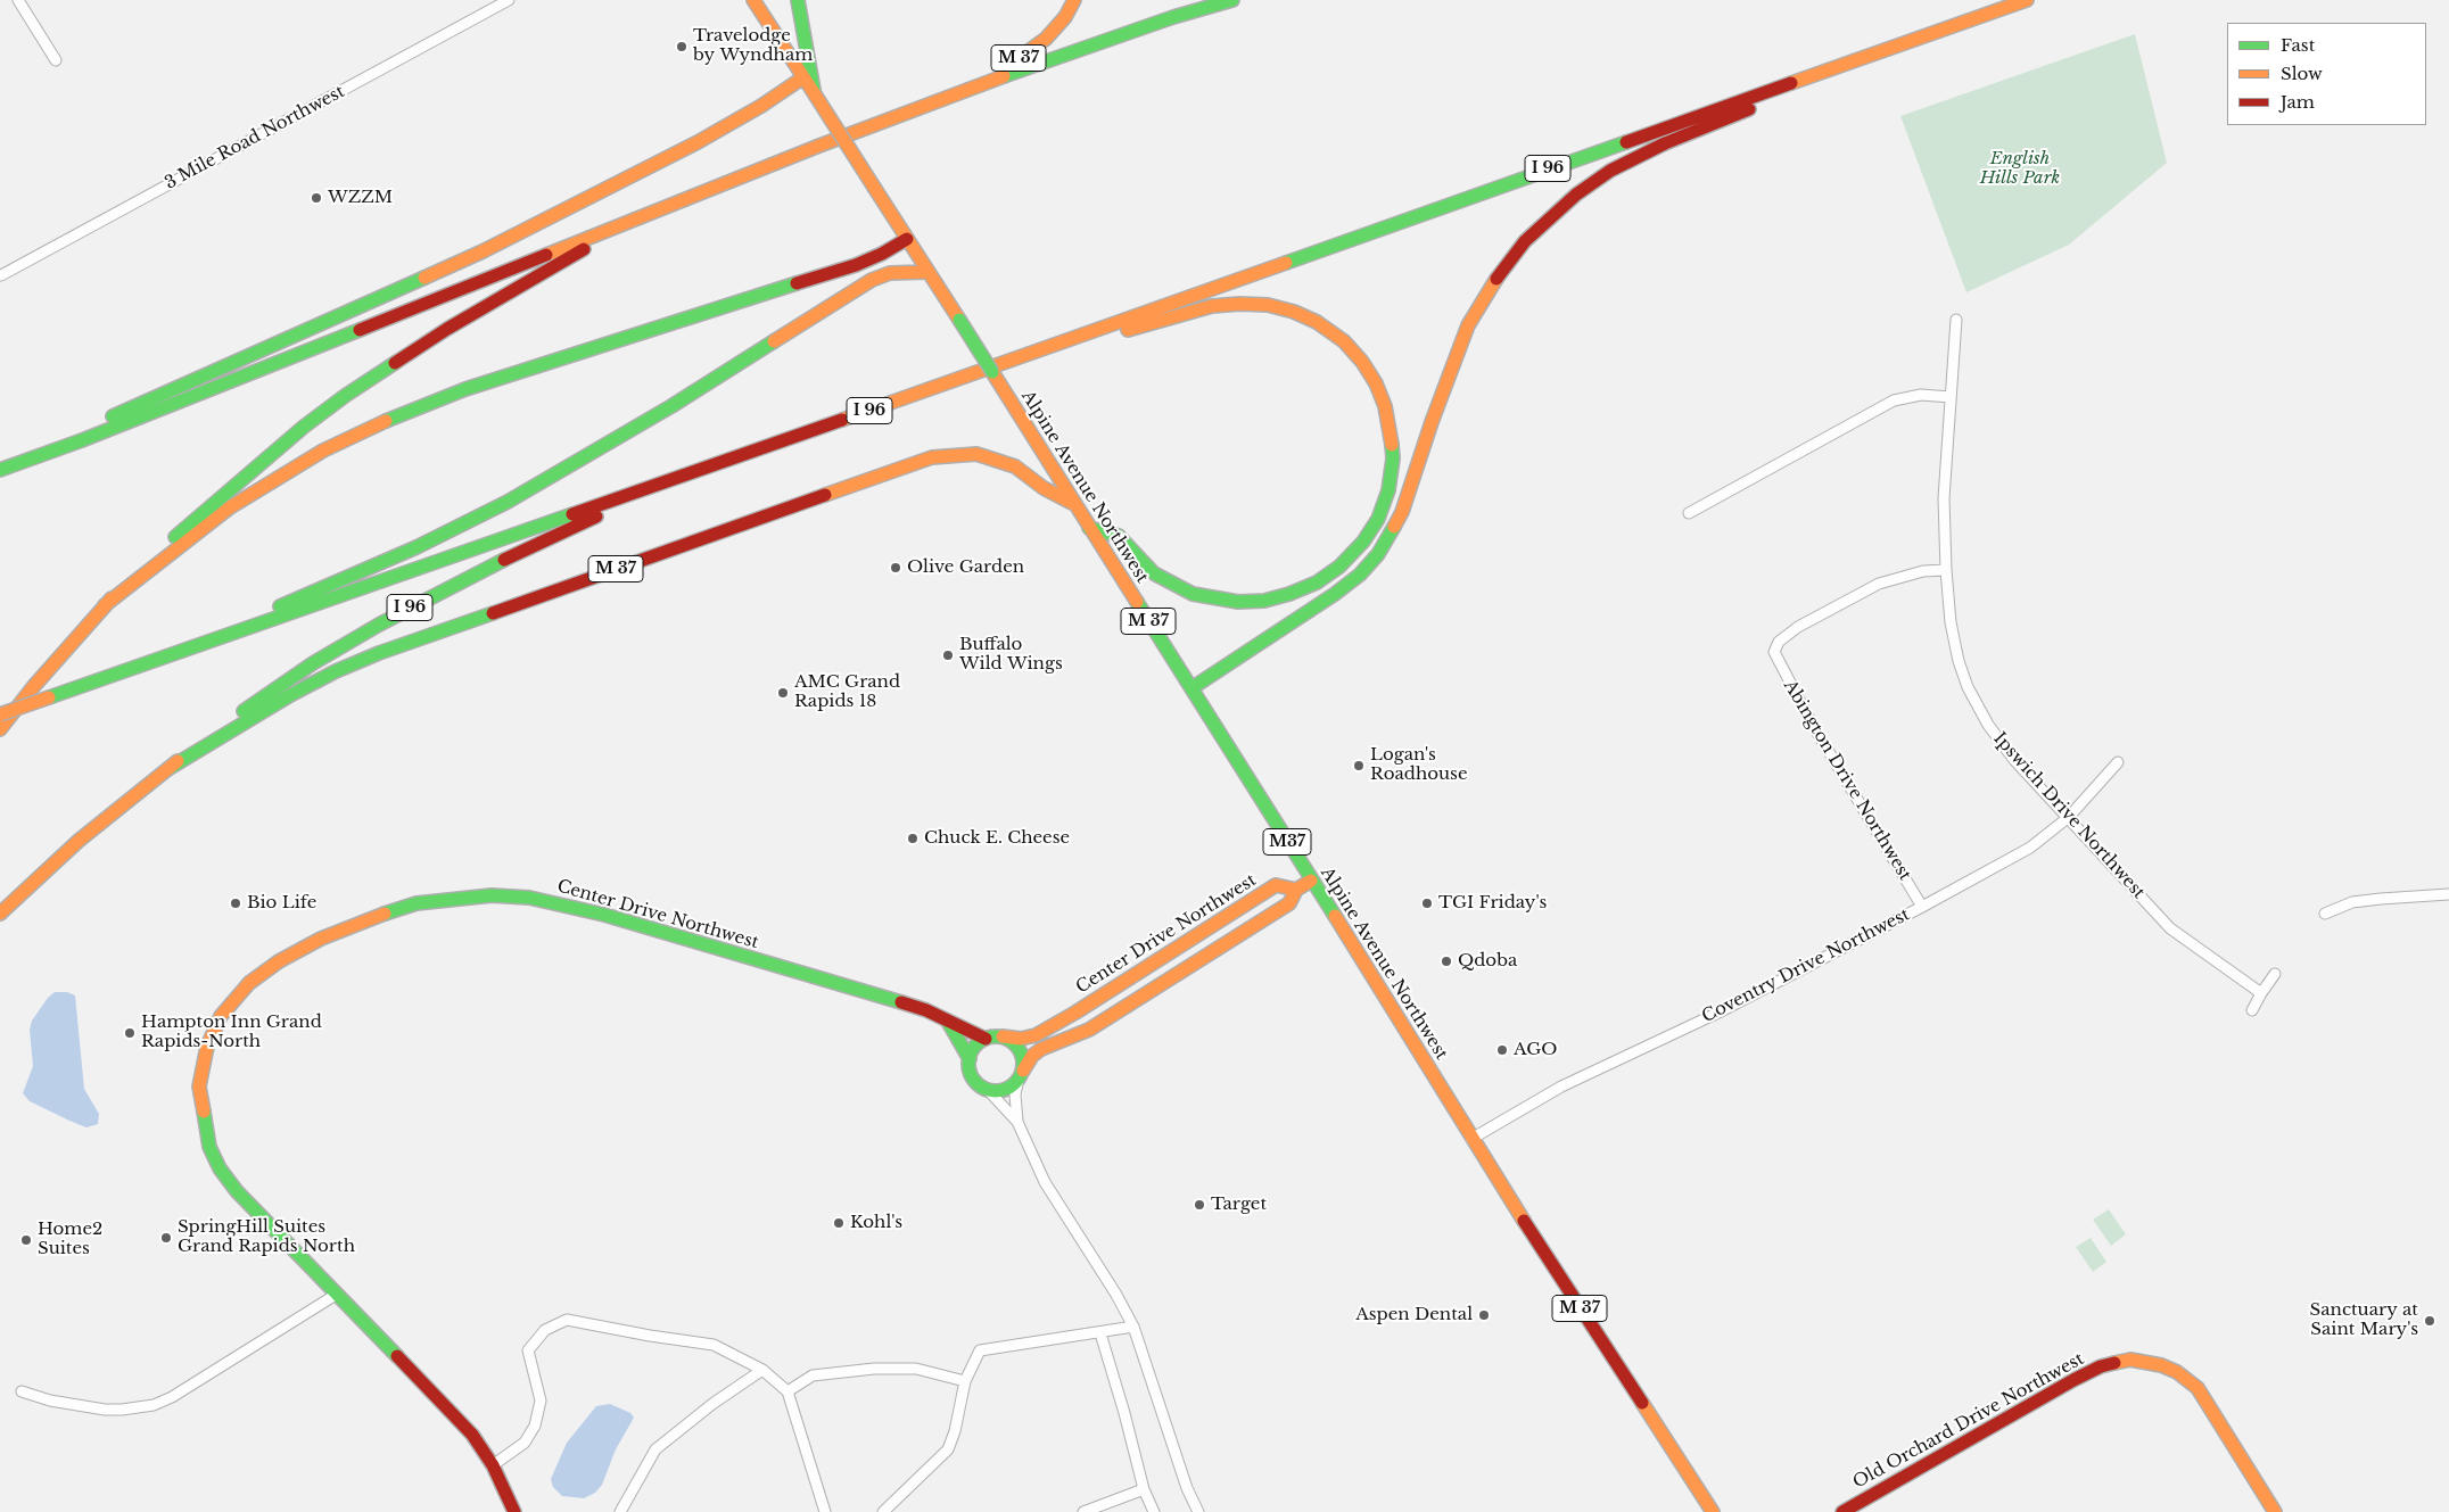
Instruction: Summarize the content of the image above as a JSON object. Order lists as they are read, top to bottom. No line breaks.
{"streets":{"main road":["M 37","I 96","Alpine Avenue Northwest","M37","Center Drive Northwest","Old Orchard Drive Northwest"],"street":["3 Mile Road Northwest","Abington Drive Northwest","Ipswich Drive Northwest","Coventry Drive Northwest"]},"crossings":[["M 37","I 96"],["M 37","Alpine Avenue Northwest"],["Alpine Avenue Northwest","Coventry Drive Northwest"],["Abington Drive Northwest","Ipswich Drive Northwest"],["Abington Drive Northwest","Coventry Drive Northwest"],["Ipswich Drive Northwest","Coventry Drive Northwest"]],"parks":["English Hills Park"],"places":["Travelodge by Wyndham","WZZM","Olive Garden","Buffalo Wild Wings","AMC Grand Rapids 18","Logan's Roadhouse","Chuck E. Cheese","Bio Life","TGI Friday's","Qdoba","Hampton Inn Grand Rapids-North","AGO","Target","Kohl's","SpringHill Suites Grand Rapids North","Home2 Suites","Aspen Dental","Sanctuary at Saint Mary's"],"legend":["Fast","Slow","Jam"]}
